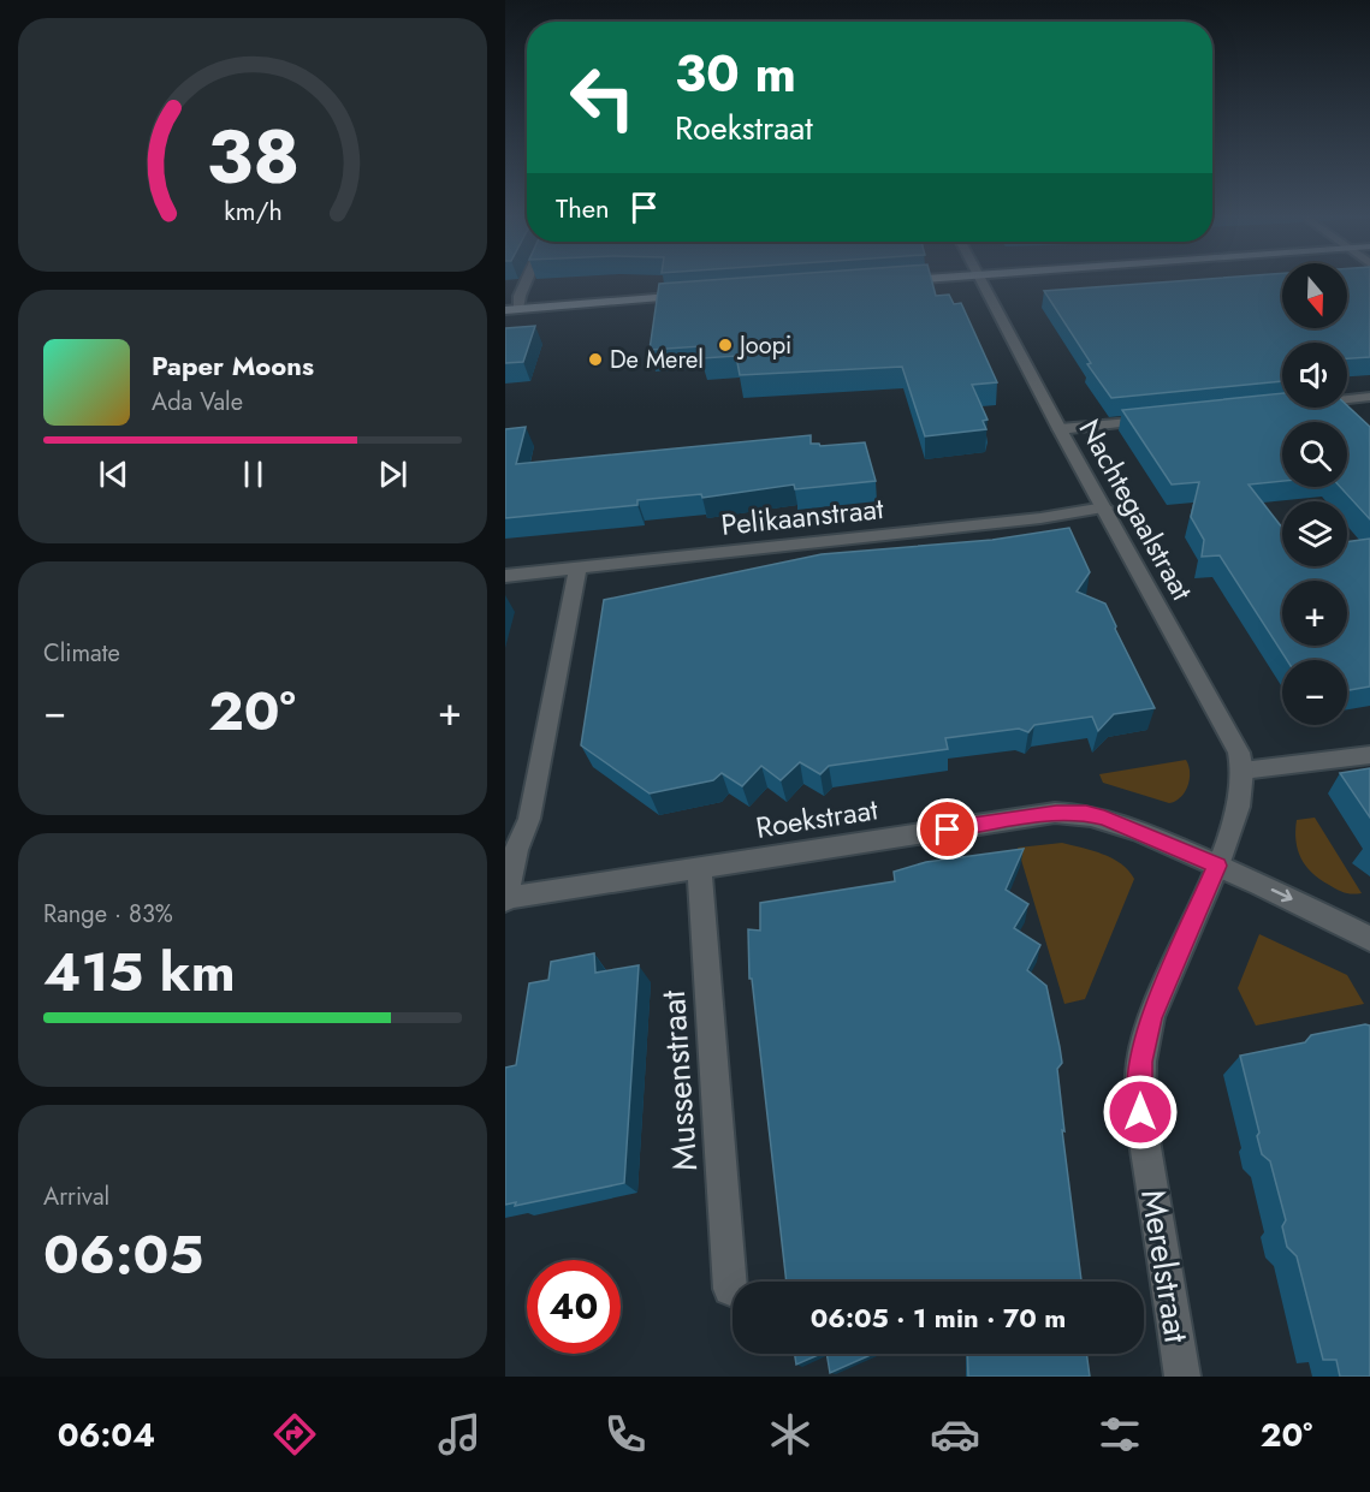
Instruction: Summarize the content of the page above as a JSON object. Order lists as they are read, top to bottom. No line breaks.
{"streets":{"street":["Nachtegaalstraat","Pelikaanstraat","Roekstraat","Mussenstraat","Merelstraat"]},"crossings":[["Nachtegaalstraat","Pelikaanstraat"],["Nachtegaalstraat","Merelstraat"],["Roekstraat","Mussenstraat"],["Roekstraat","Merelstraat"]],"places":["Joopi","De Merel"],"north":"bottom","page":{"turn":["30 m","Roekstraat"],"then":"Then","map_buttons":["+","−"],"song":["Paper Moons","Ada Vale"],"tile":["Climate",["Range · 83%","415 km"],["Arrival","06:05"]],"heat":["−","20°","+"],"limit":"40","trip":"06:05 · 1 min · 70 m","tabs":["06:04","20°"],"gauge":["38","km/h"]}}
